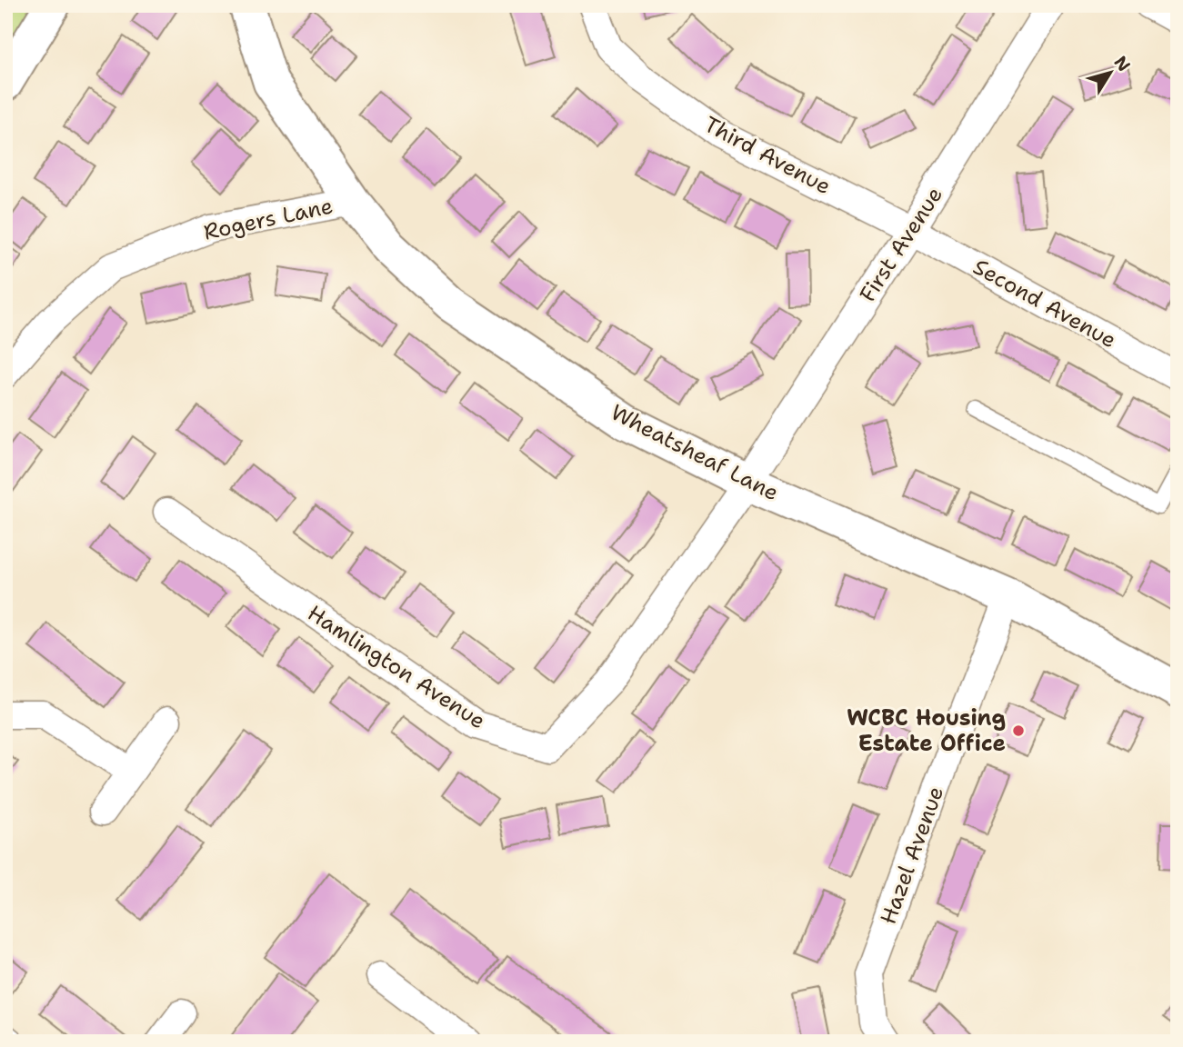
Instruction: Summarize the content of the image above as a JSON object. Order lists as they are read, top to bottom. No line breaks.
{"streets":{"street":["Third Avenue","Rogers Lane","First Avenue","Second Avenue","Wheatsheaf Lane","Hamlington Avenue","Hazel Avenue"]},"crossings":[["Third Avenue","First Avenue"],["Third Avenue","Second Avenue"],["Rogers Lane","Wheatsheaf Lane"],["First Avenue","Second Avenue"],["First Avenue","Wheatsheaf Lane"],["First Avenue","Hamlington Avenue"],["Wheatsheaf Lane","Hamlington Avenue"],["Wheatsheaf Lane","Hazel Avenue"]],"places":["WCBC Housing Estate Office"],"north":"top right"}
